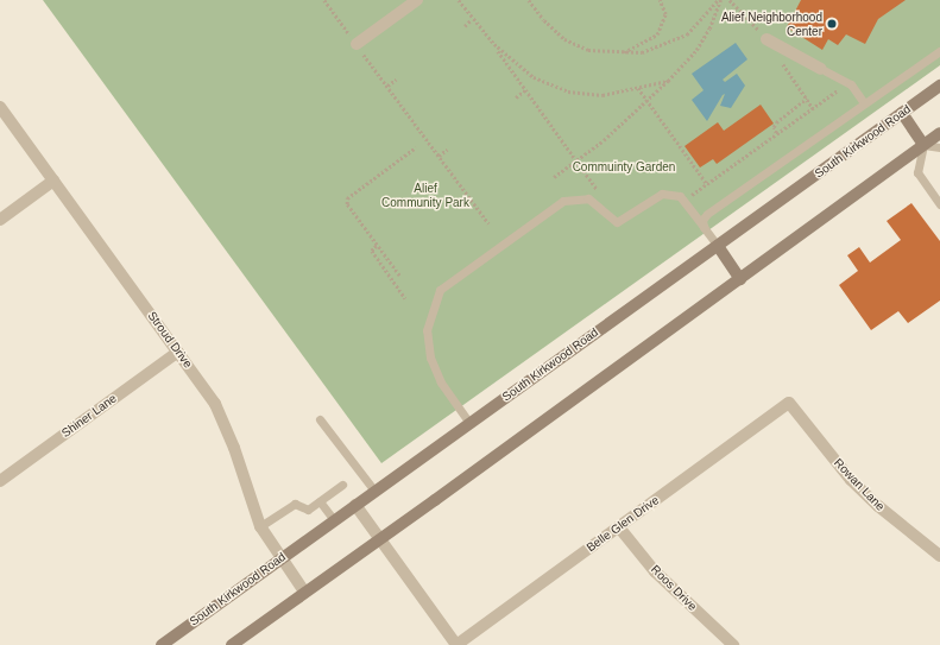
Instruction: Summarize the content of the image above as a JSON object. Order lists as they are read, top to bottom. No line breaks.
{"streets":{"main road":["South Kirkwood Road"],"street":["Stroud Drive","Shiner Lane","Rowan Lane","Belle Glen Drive","Roos Drive"]},"crossings":[["South Kirkwood Road","Stroud Drive"],["Stroud Drive","Shiner Lane"],["Rowan Lane","Belle Glen Drive"],["Belle Glen Drive","Roos Drive"]],"parks":["Commuinty Garden","Alief Community Park"],"places":["Alief Neighborhood Center"]}
